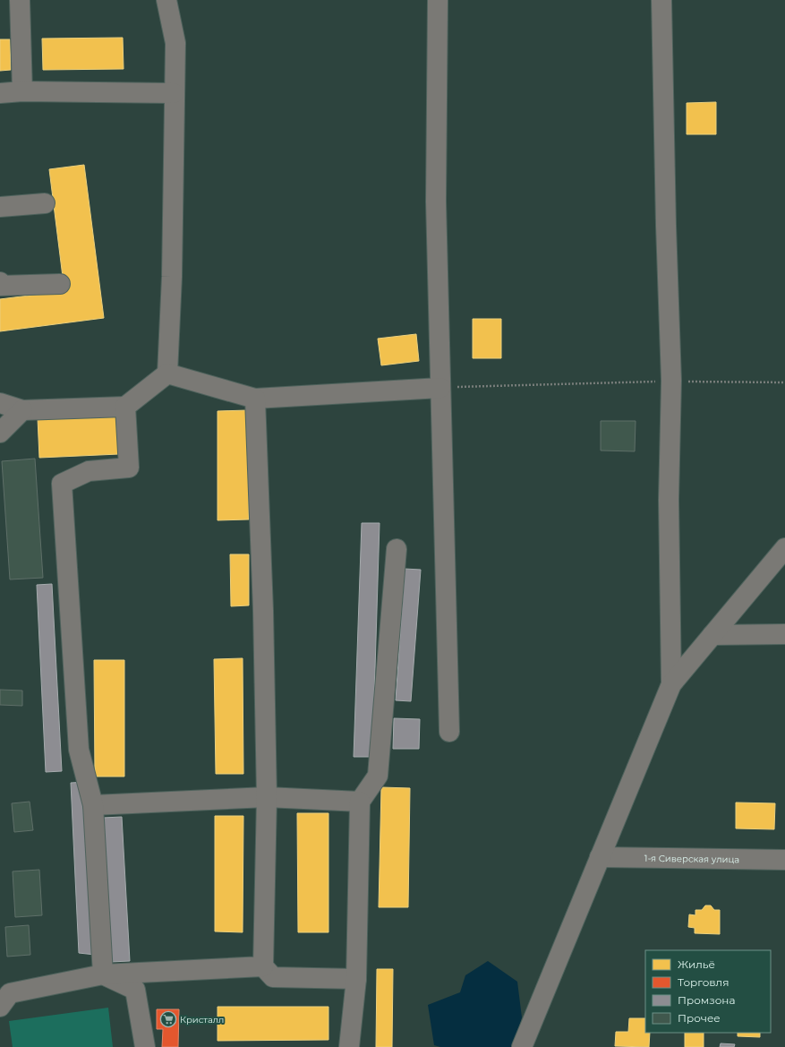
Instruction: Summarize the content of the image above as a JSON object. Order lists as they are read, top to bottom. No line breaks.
{"streets":{"street":["1-я Сиверская улица"]},"places":{"supermarket":["Кристалл"]},"legend":["Жильё","Торговля","Промзона","Прочее"]}
